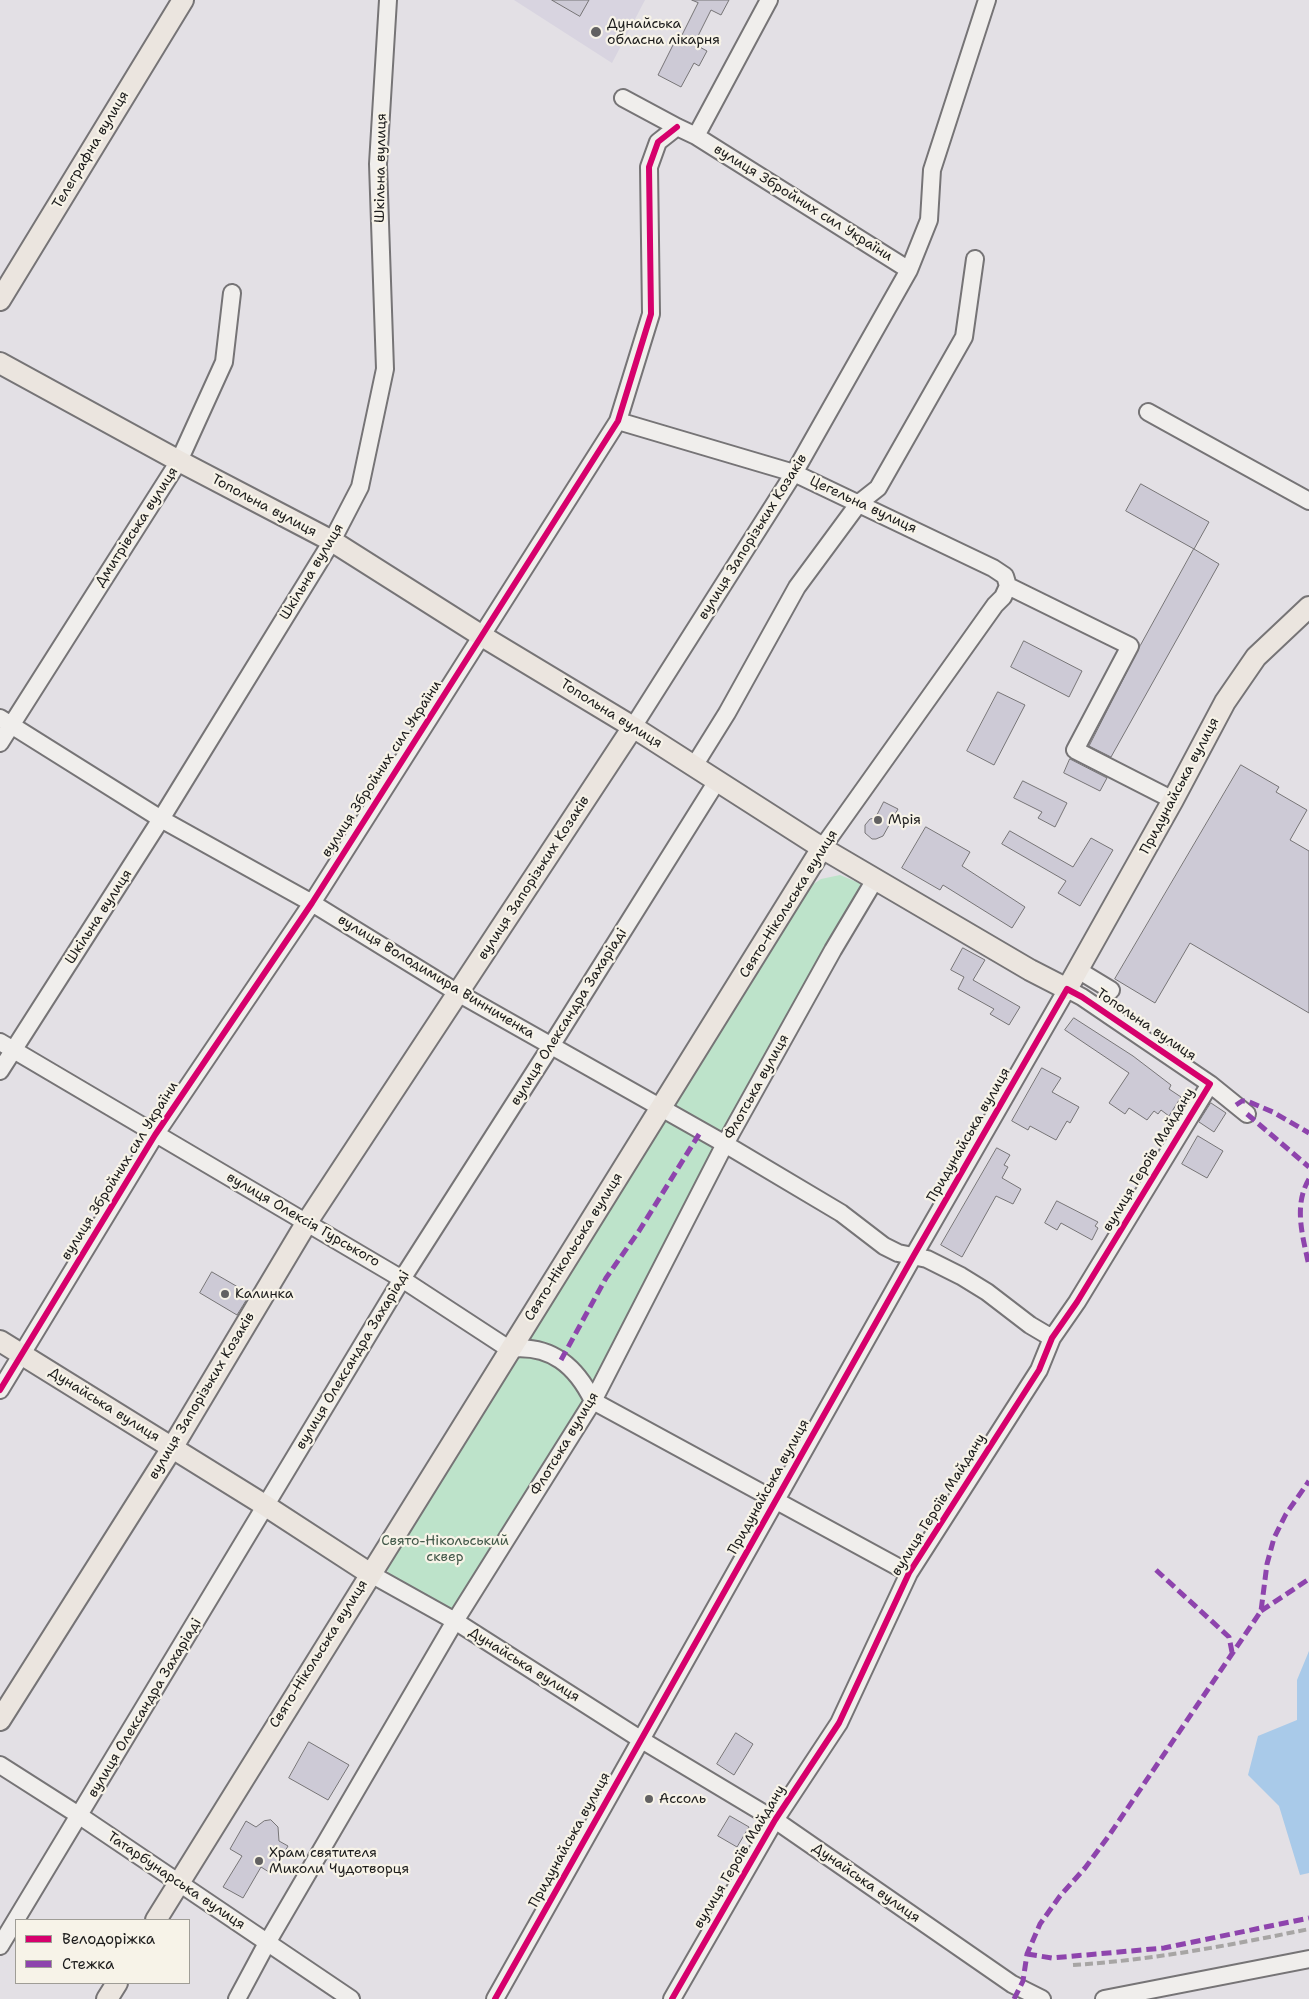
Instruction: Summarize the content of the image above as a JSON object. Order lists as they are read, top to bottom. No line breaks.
{"streets":{"main road":["Телеграфна вулиця","Топольна вулиця","вулиця Запорізьких Козаків","Придунайська вулиця","Свято-Нікольська вулиця","Дунайська вулиця"],"street":["Шкільна вулиця","вулиця Збройних сил України","Цегельна вулиця","Дмитрівська вулиця","вулиця Володимира Винниченка","вулиця Олександра Захаріаді","Флотська вулиця","вулиця Героїв Майдану","вулиця Олексія Гурського","Татарбунарська вулиця"]},"crossings":[["Шкільна вулиця","Топольна вулиця"],["Шкільна вулиця","вулиця Володимира Винниченка"],["Шкільна вулиця","вулиця Олексія Гурського"],["вулиця Збройних сил України","Цегельна вулиця"],["вулиця Збройних сил України","Топольна вулиця"],["вулиця Збройних сил України","вулиця Запорізьких Козаків"],["вулиця Збройних сил України","вулиця Володимира Винниченка"],["вулиця Збройних сил України","вулиця Олексія Гурського"],["вулиця Збройних сил України","Дунайська вулиця"],["Цегельна вулиця","вулиця Запорізьких Козаків"],["Цегельна вулиця","Свято-Нікольська вулиця"],["Топольна вулиця","Дмитрівська вулиця"],["Топольна вулиця","вулиця Запорізьких Козаків"],["Топольна вулиця","Придунайська вулиця"],["Топольна вулиця","Свято-Нікольська вулиця"],["Топольна вулиця","вулиця Олександра Захаріаді"],["Топольна вулиця","Флотська вулиця"],["Топольна вулиця","вулиця Героїв Майдану"],["Дмитрівська вулиця","вулиця Володимира Винниченка"],["вулиця Запорізьких Козаків","вулиця Володимира Винниченка"],["вулиця Запорізьких Козаків","вулиця Олексія Гурського"],["вулиця Запорізьких Козаків","Дунайська вулиця"],["Придунайська вулиця","вулиця Володимира Винниченка"],["Придунайська вулиця","Дунайська вулиця"],["Свято-Нікольська вулиця","вулиця Володимира Винниченка"],["Свято-Нікольська вулиця","вулиця Олексія Гурського"],["Свято-Нікольська вулиця","Дунайська вулиця"],["Свято-Нікольська вулиця","Татарбунарська вулиця"],["вулиця Володимира Винниченка","вулиця Олександра Захаріаді"],["вулиця Володимира Винниченка","Флотська вулиця"],["вулиця Володимира Винниченка","вулиця Героїв Майдану"],["вулиця Олександра Захаріаді","вулиця Олексія Гурського"],["вулиця Олександра Захаріаді","Дунайська вулиця"],["вулиця Олександра Захаріаді","Татарбунарська вулиця"],["Флотська вулиця","Дунайська вулиця"],["Флотська вулиця","Татарбунарська вулиця"],["вулиця Героїв Майдану","Дунайська вулиця"]],"parks":["Свято-Нікольський сквер"],"places":["Дунайська обласна лікарня","Мрія","Калинка","Ассоль","Храм святителя Миколи Чудотворця"],"legend":["Велодоріжка","Стежка"]}
